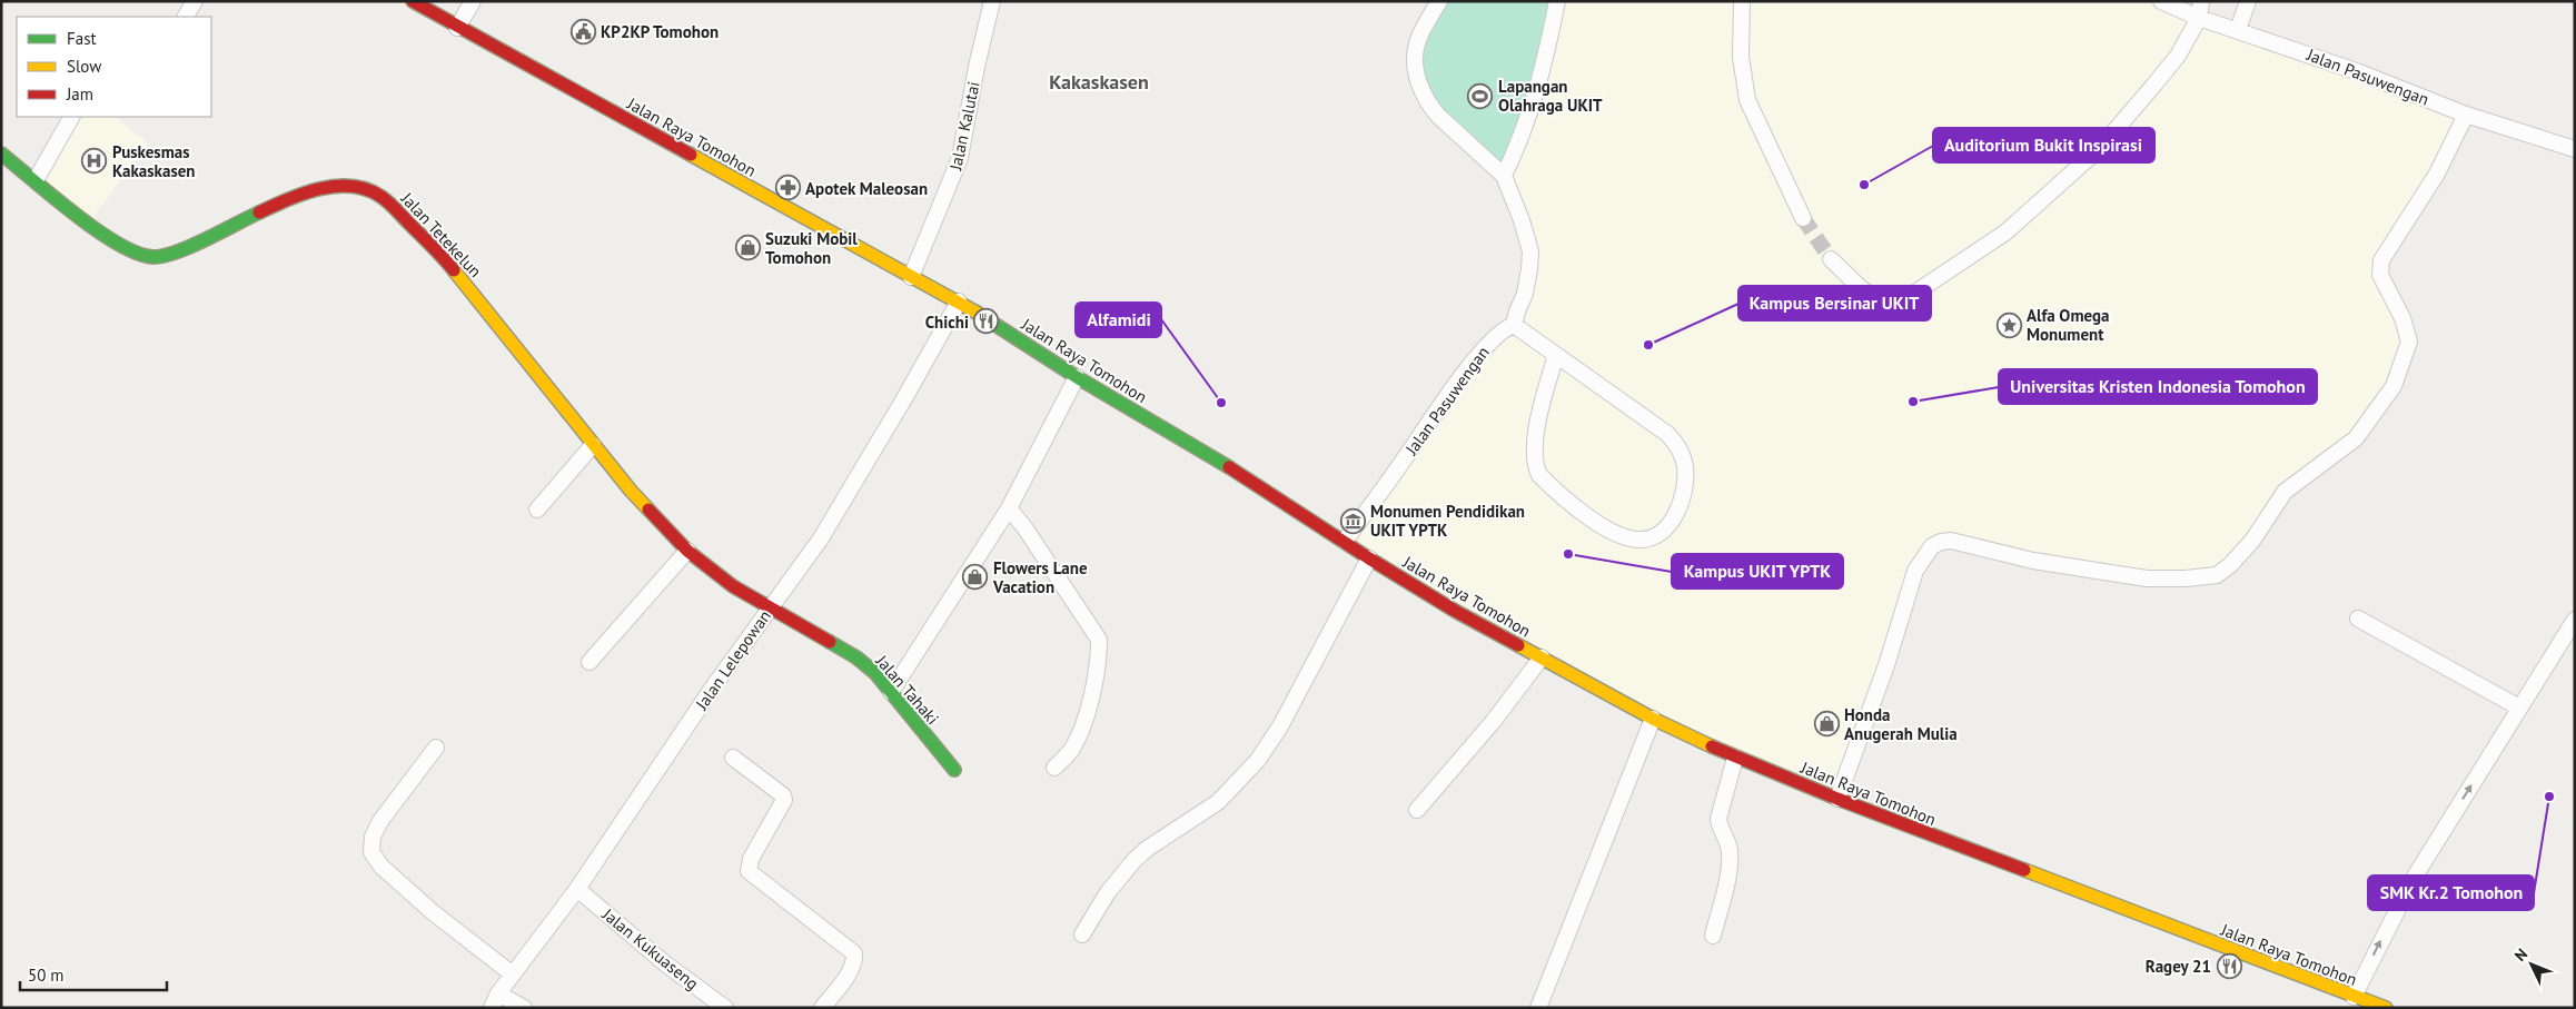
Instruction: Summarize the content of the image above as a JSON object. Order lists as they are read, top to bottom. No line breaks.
{"streets":{"main road":["Jalan Raya Tomohon","Jalan Tetekelun","Jalan Tahaki"],"street":["Jalan Pasuwengan","Jalan Kalutai","Jalan Lelepowan","Jalan Kukuaseng"]},"crossings":[["Jalan Pasuwengan","Jalan Raya Tomohon"],["Jalan Kalutai","Jalan Raya Tomohon"],["Jalan Raya Tomohon","Jalan Lelepowan"],["Jalan Tetekelun","Jalan Lelepowan"],["Jalan Tetekelun","Jalan Tahaki"],["Jalan Lelepowan","Jalan Tahaki"],["Jalan Lelepowan","Jalan Kukuaseng"]],"districts":["Kakaskasen"],"places":{"public building":["KP2KP Tomohon"],"sports":["Lapangan Olahraga UKIT"],"hospital":["Puskesmas Kakaskasen"],"other":["Auditorium Bukit Inspirasi","Kampus Bersinar UKIT","Universitas Kristen Indonesia Tomohon","Alfamidi","Kampus UKIT YPTK","SMK Kr.2 Tomohon"],"pharmacy":["Apotek Maleosan"],"shop":["Suzuki Mobil Tomohon","Flowers Lane Vacation","Honda Anugerah Mulia"],"restaurant":["Chichi","Ragey 21"],"place":["Alfa Omega Monument"],"museum":["Monumen Pendidikan UKIT YPTK"]},"legend":["Fast","Slow","Jam"],"scale_bar":"50 m","north":"top left"}
